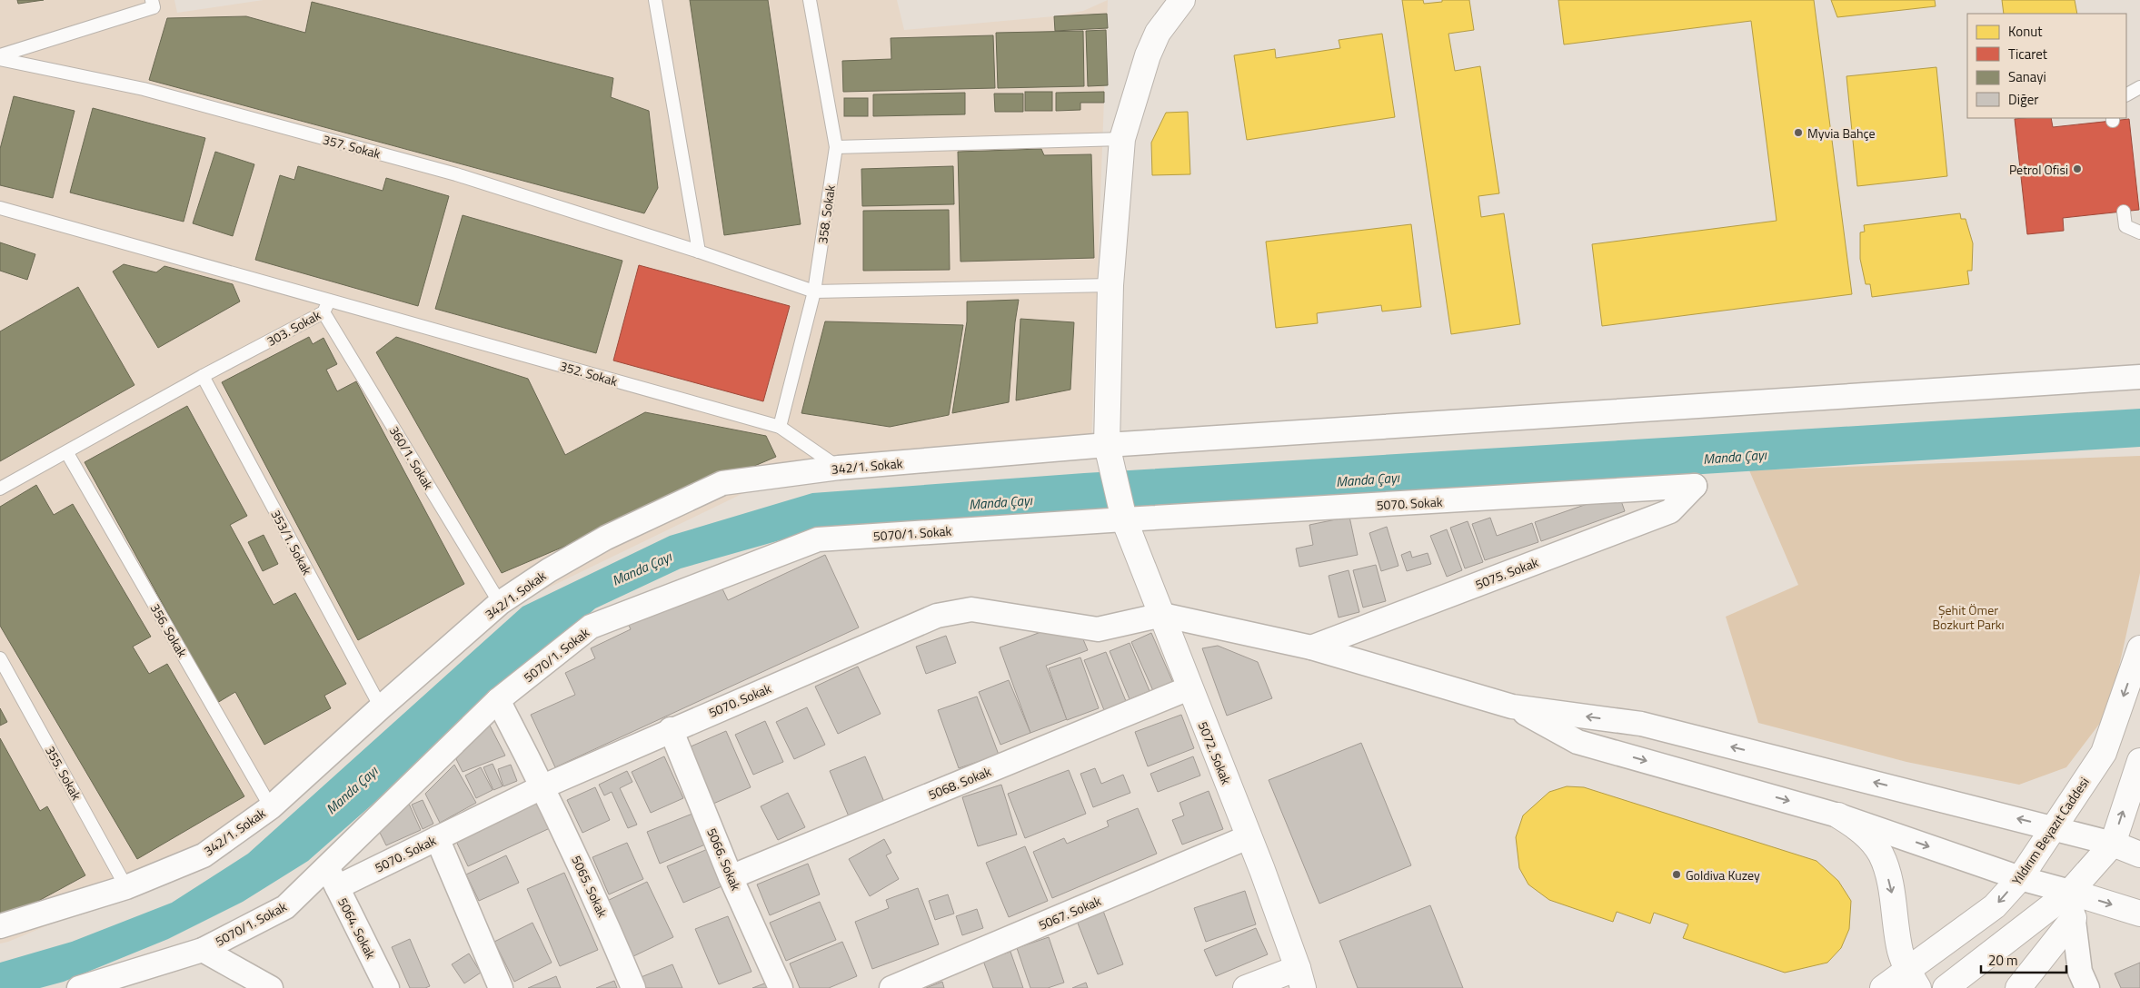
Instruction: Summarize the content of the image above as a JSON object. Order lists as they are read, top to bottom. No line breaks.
{"streets":{"street":["342/1. Sokak","5070. Sokak","5070/1. Sokak","5075. Sokak","5072. Sokak","5068. Sokak","Yıldırım Beyazıt Caddesi","5066. Sokak","5065. Sokak","5067. Sokak","5064. Sokak"],"lane":["357. Sokak","358. Sokak","303. Sokak","352. Sokak","360/1. Sokak","353/1. Sokak","356. Sokak","355. Sokak"]},"crossings":[["357. Sokak","358. Sokak"],["358. Sokak","352. Sokak"],["303. Sokak","352. Sokak"],["303. Sokak","360/1. Sokak"],["303. Sokak","353/1. Sokak"],["303. Sokak","356. Sokak"],["352. Sokak","360/1. Sokak"],["352. Sokak","342/1. Sokak"],["360/1. Sokak","342/1. Sokak"],["342/1. Sokak","353/1. Sokak"],["342/1. Sokak","356. Sokak"],["342/1. Sokak","5072. Sokak"],["342/1. Sokak","355. Sokak"],["5070. Sokak","5070/1. Sokak"],["5070. Sokak","5075. Sokak"],["5070. Sokak","5072. Sokak"],["5070. Sokak","5066. Sokak"],["5070. Sokak","5065. Sokak"],["5070. Sokak","5064. Sokak"],["5070/1. Sokak","5072. Sokak"],["5070/1. Sokak","5065. Sokak"],["5070/1. Sokak","5064. Sokak"],["5072. Sokak","5068. Sokak"],["5072. Sokak","5067. Sokak"],["5068. Sokak","5066. Sokak"]],"water":["Manda Çayı"],"parks":["Şehit Ömer Bozkurt Parkı"],"places":["Myvia Bahçe","Petrol Ofisi","Goldiva Kuzey"],"legend":["Konut","Ticaret","Sanayi","Diğer"],"scale_bar":"20 m"}
